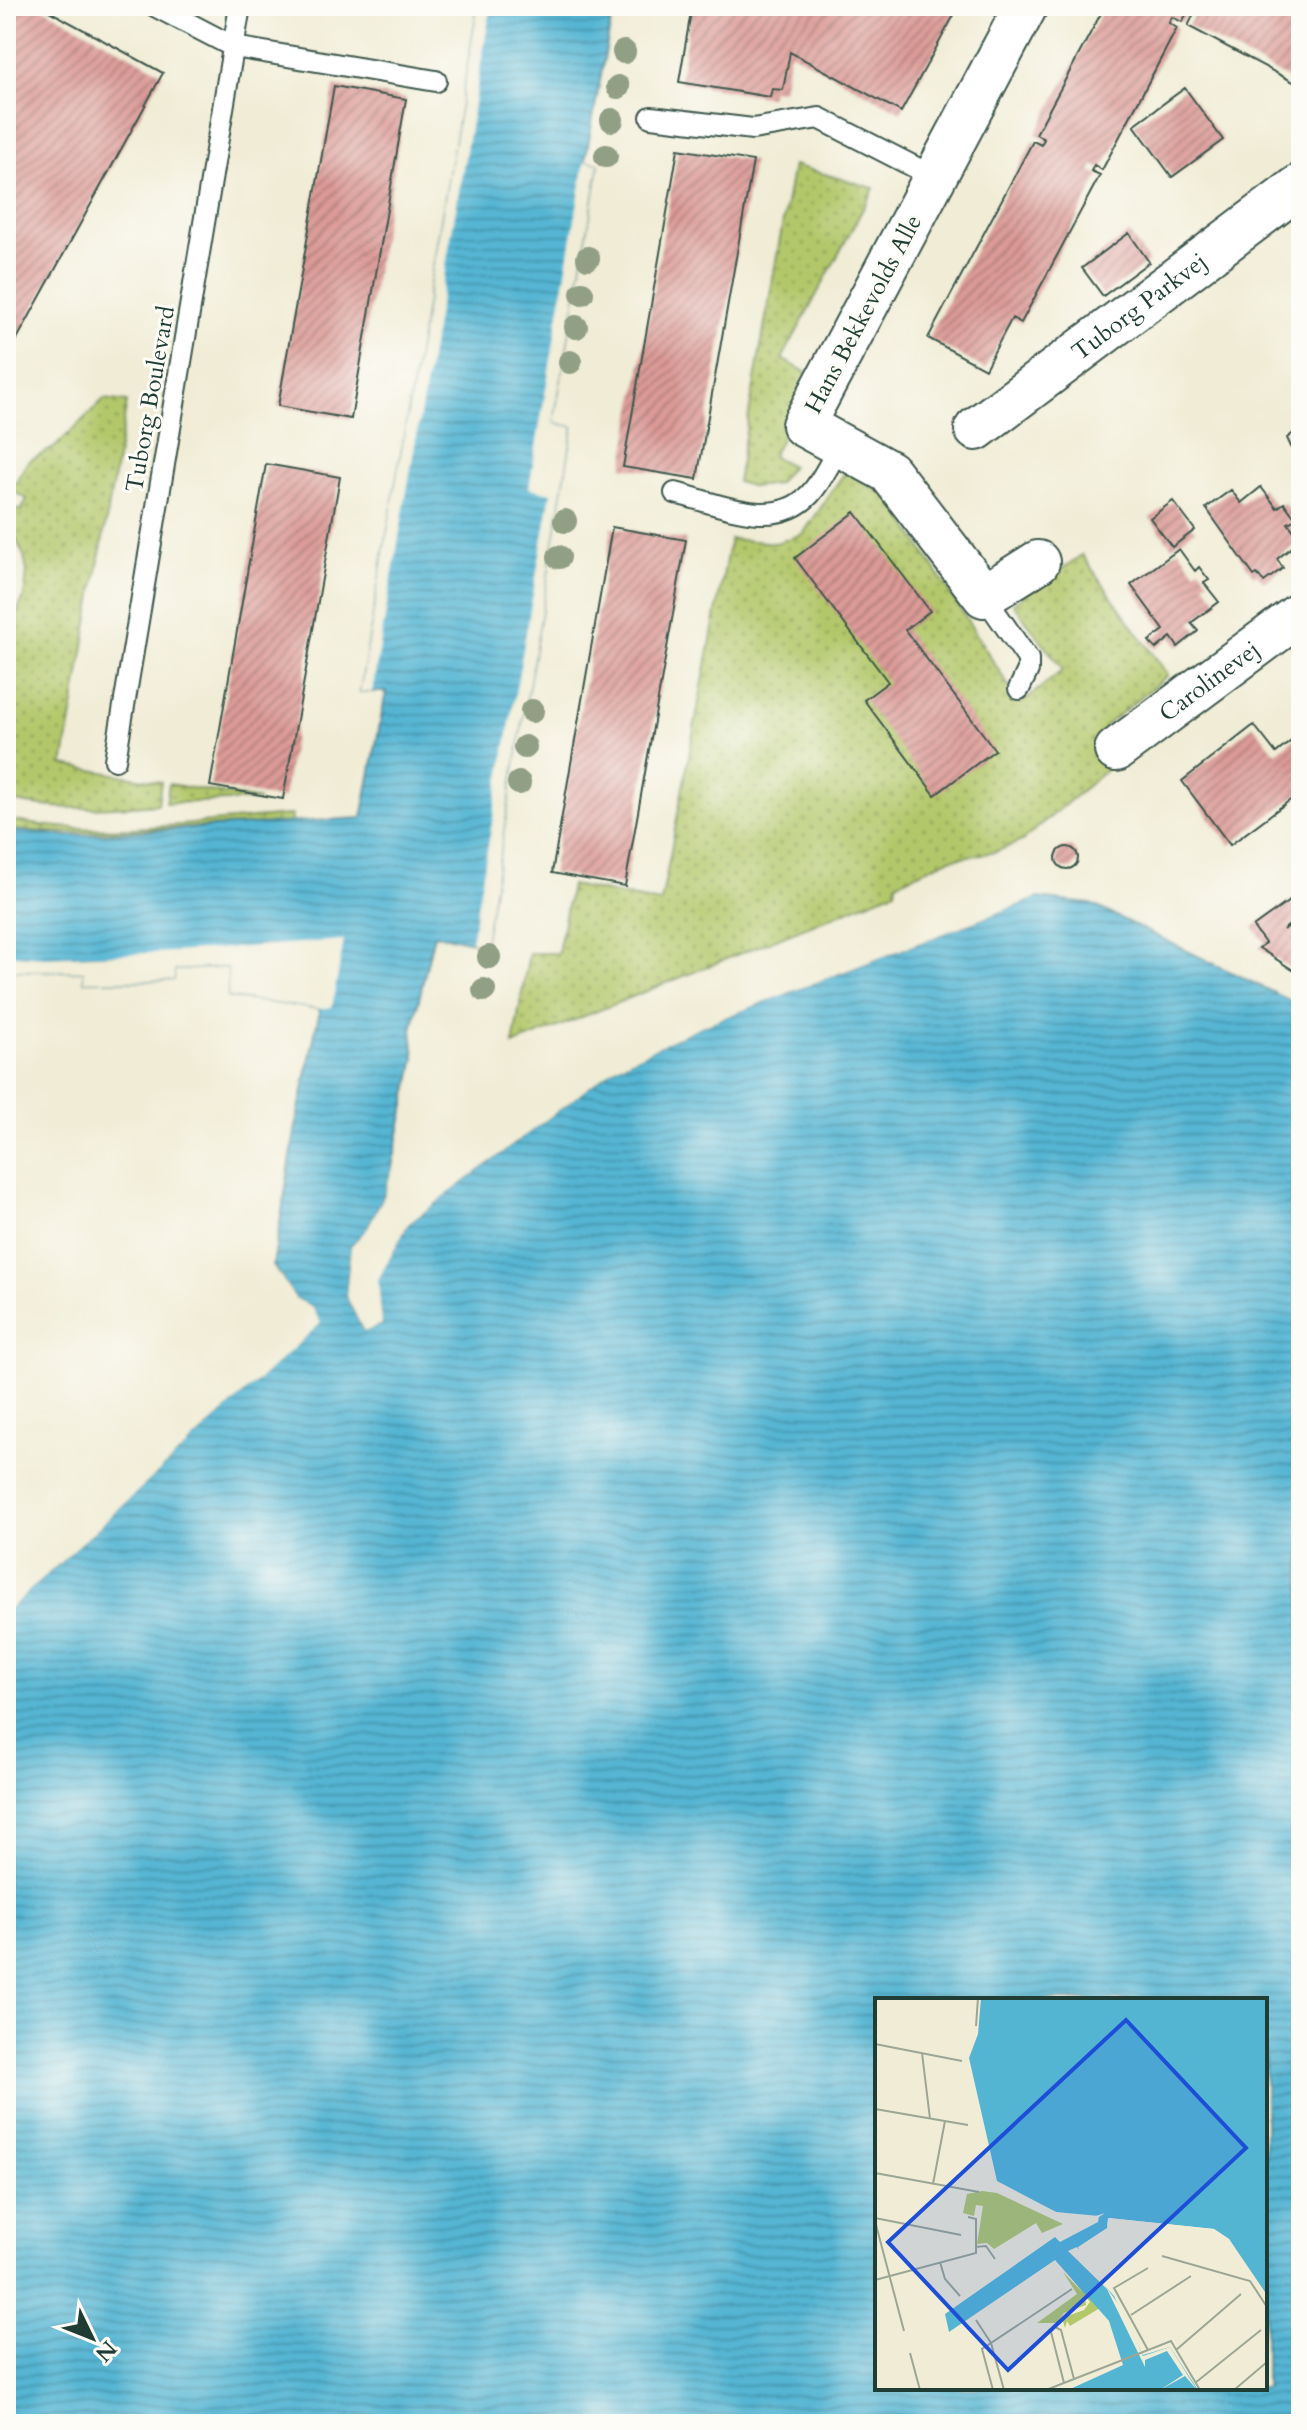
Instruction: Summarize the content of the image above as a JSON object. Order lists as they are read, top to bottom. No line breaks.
{"streets":{"street":["Tuborg Parkvej","Hans Bekkevolds Alle","Carolinevej"],"lane":["Tuborg Boulevard"]},"north":"bottom right"}
